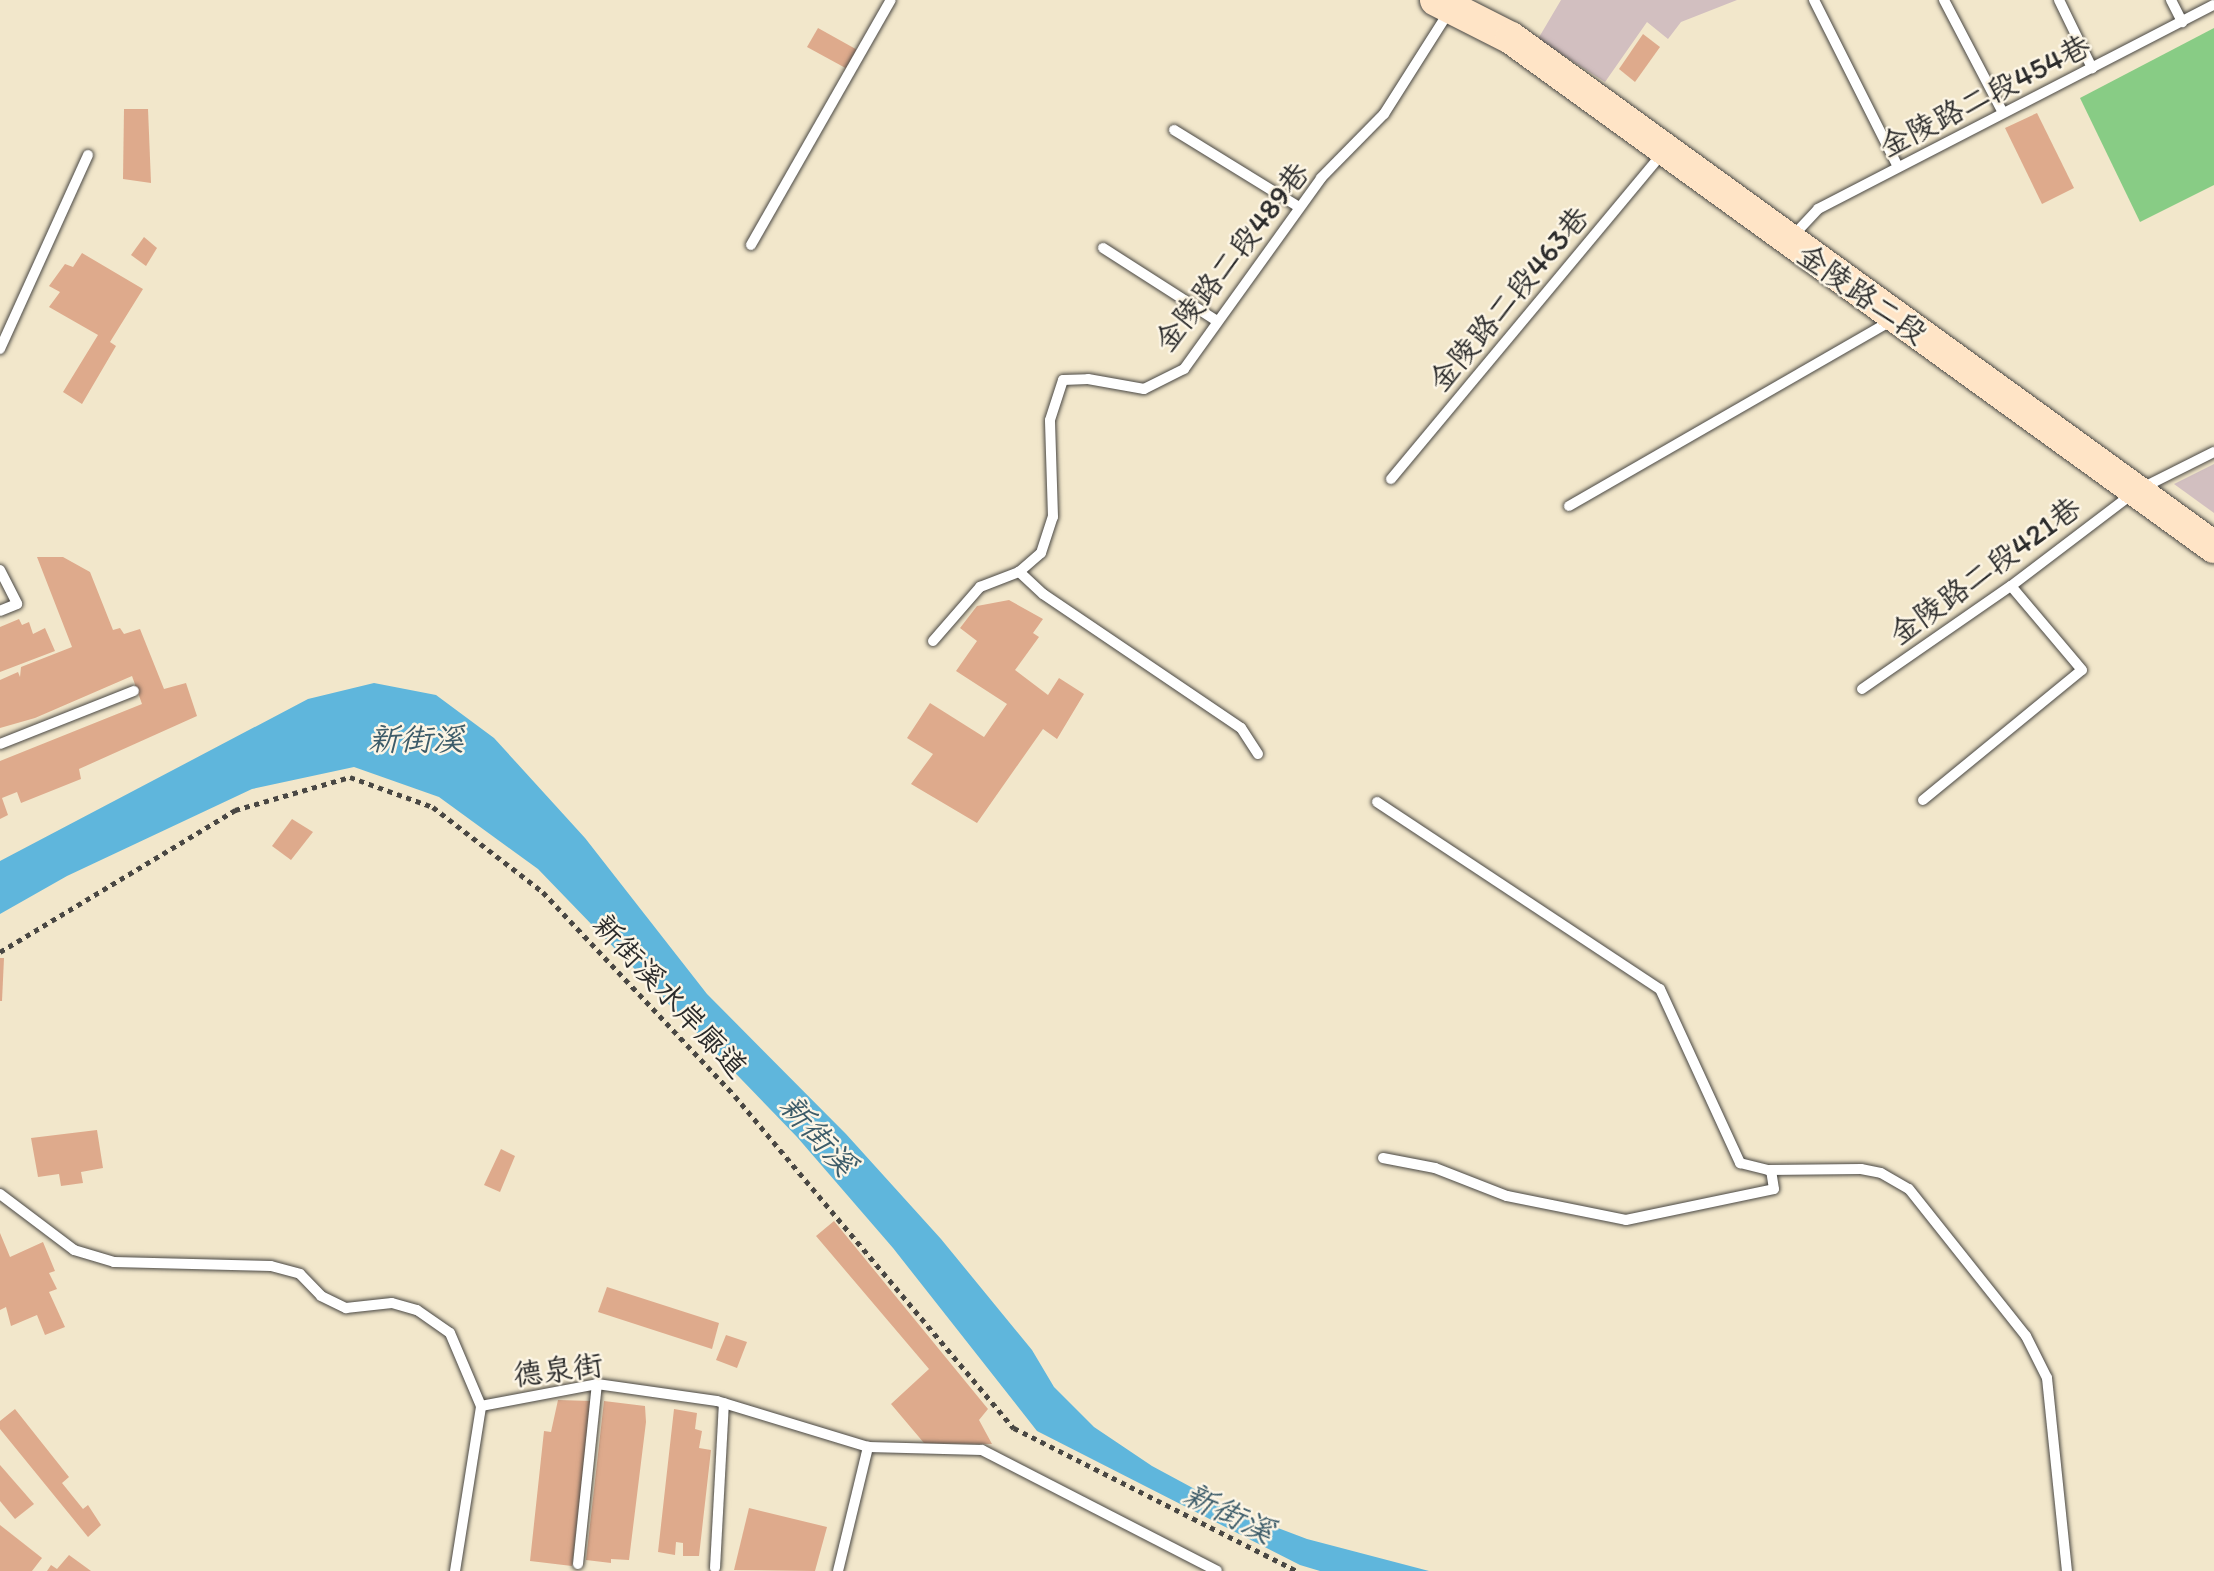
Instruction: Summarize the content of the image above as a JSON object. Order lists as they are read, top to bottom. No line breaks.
{"streets":{"main road":["金陵路二段"],"lane":["金陵路二段454巷","金陵路二段489巷","金陵路二段463巷","金陵路二段421巷","德泉街"],"path":["新街溪水岸廊道"]},"crossings":[["金陵路二段454巷","金陵路二段"],["金陵路二段489巷","金陵路二段"],["金陵路二段","金陵路二段463巷"],["金陵路二段","金陵路二段421巷"]],"water":["新街溪"]}
